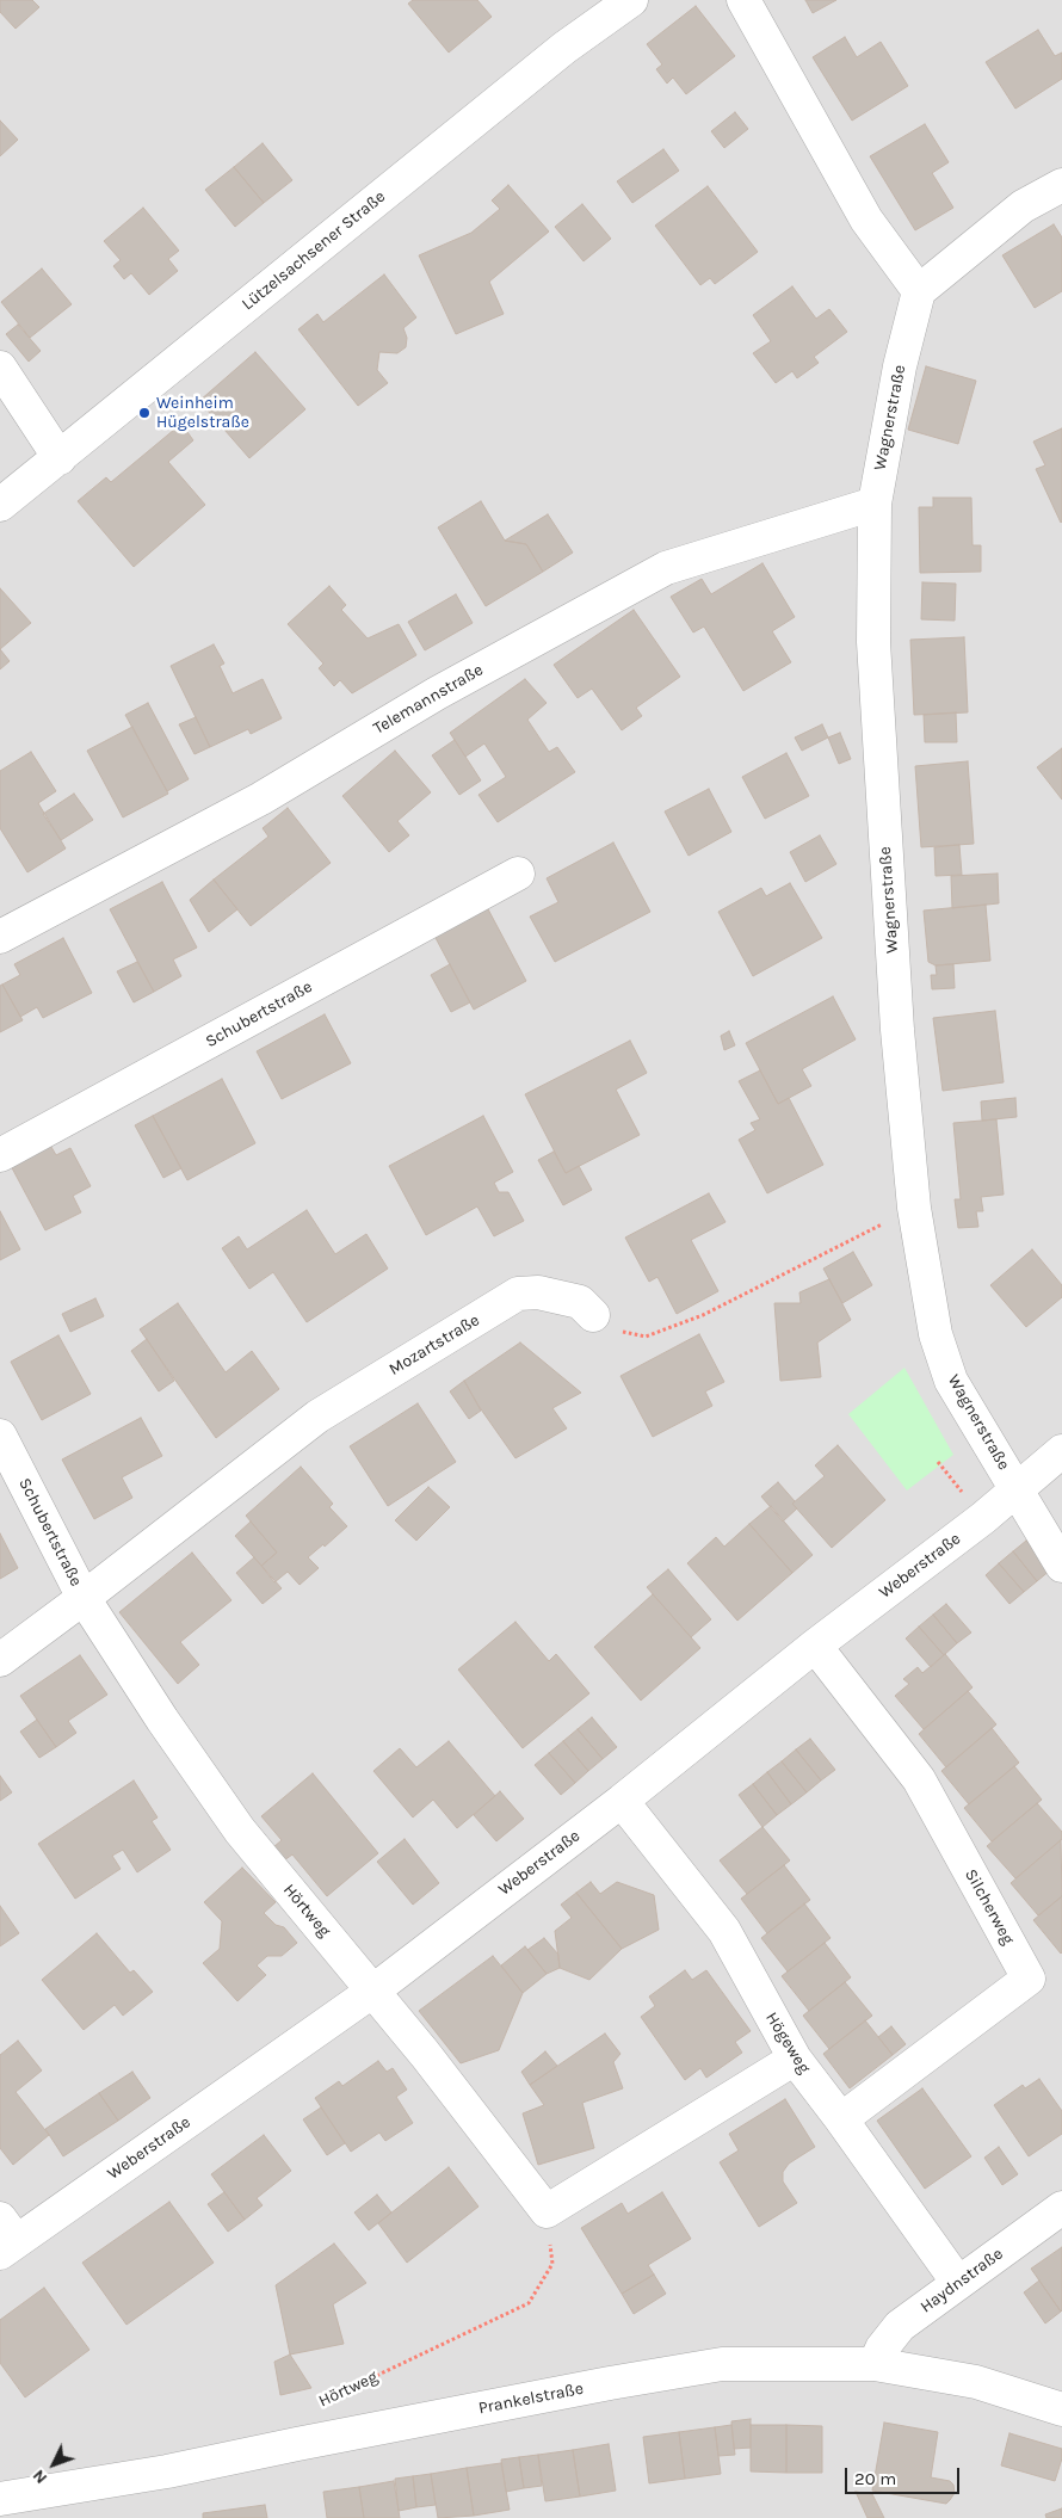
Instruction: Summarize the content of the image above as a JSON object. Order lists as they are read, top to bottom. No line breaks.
{"streets":{"street":["Lützelsachsener Straße","Wagnerstraße","Telemannstraße","Schubertstraße","Mozartstraße","Weberstraße","Silcherweg","Hörtweg","Högeweg","Haydnstraße","Prankelstraße"]},"crossings":[["Wagnerstraße","Telemannstraße"],["Wagnerstraße","Weberstraße"],["Schubertstraße","Mozartstraße"],["Schubertstraße","Hörtweg"],["Mozartstraße","Hörtweg"],["Weberstraße","Silcherweg"],["Weberstraße","Hörtweg"],["Weberstraße","Högeweg"],["Silcherweg","Högeweg"],["Högeweg","Haydnstraße"],["Haydnstraße","Prankelstraße"]],"places":["Weinheim Hügelstraße"],"scale_bar":"20 m","north":"bottom left"}
